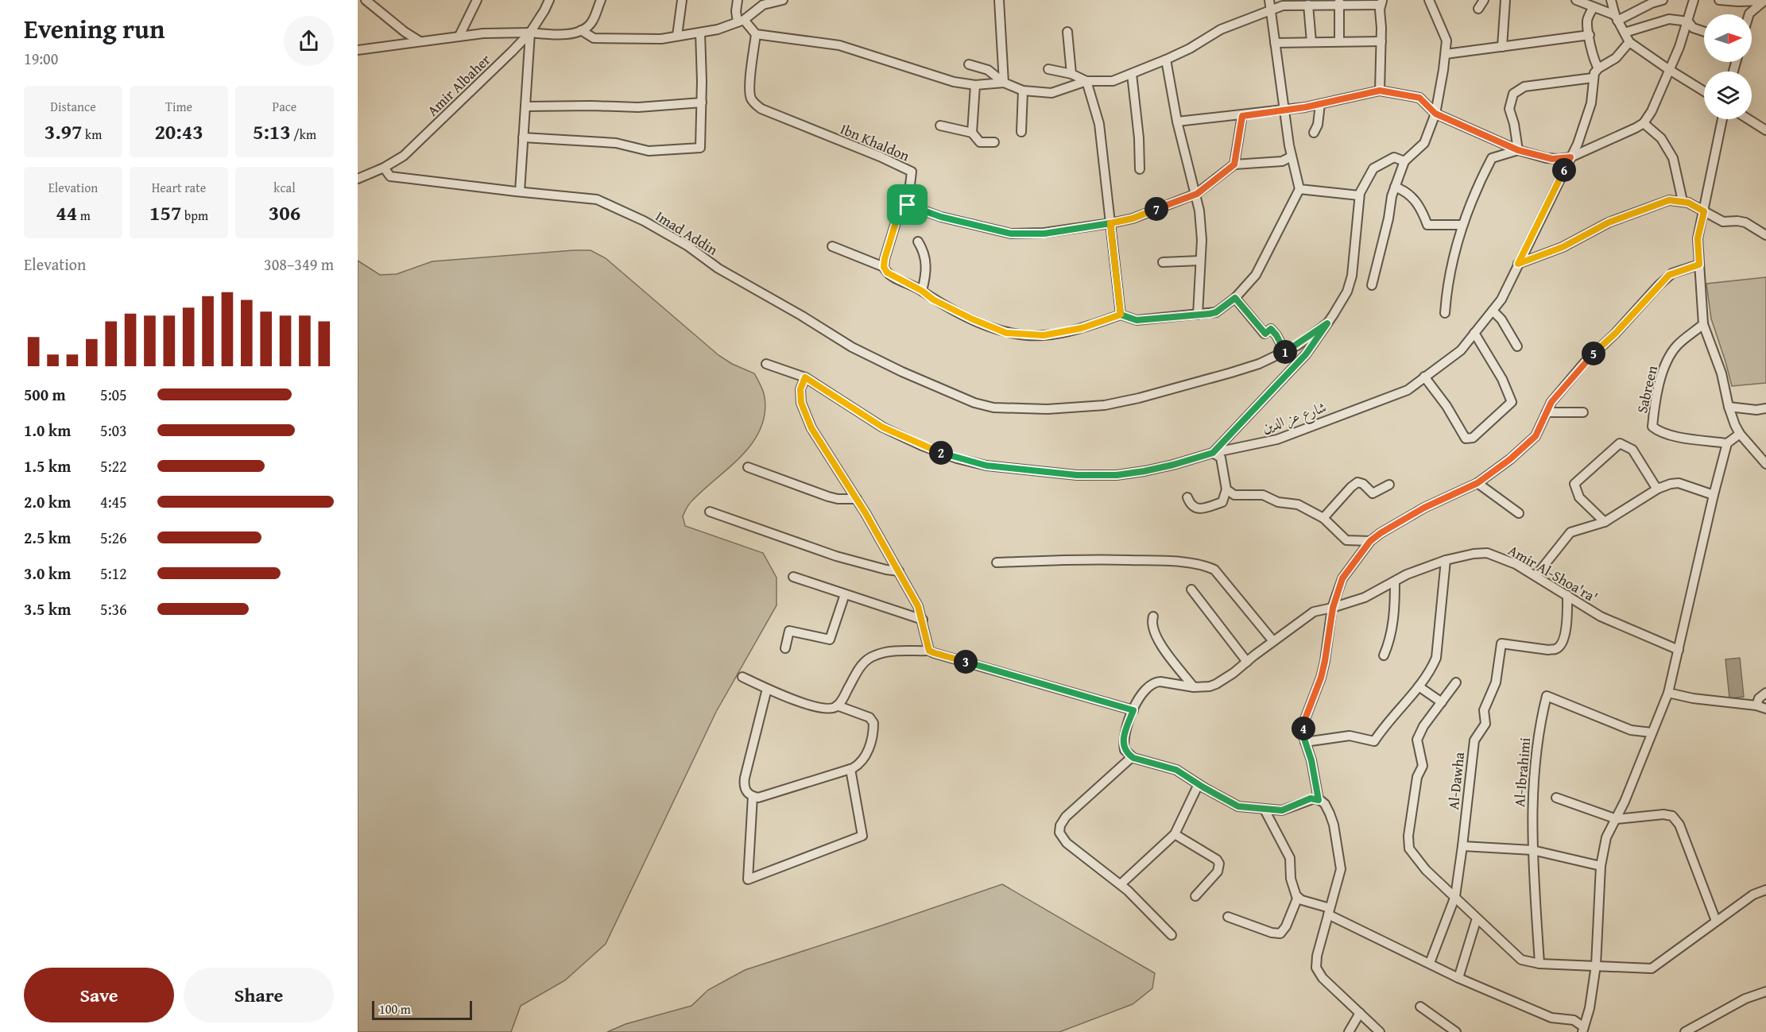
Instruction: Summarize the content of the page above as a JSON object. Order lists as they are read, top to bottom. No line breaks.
{"streets":{"street":["Amir Albaher","Ibn Khaldon","Imad Addin","Sabreen","شارع عز الدين","Amir Al-Shoa'ra'","Al-Ibrahimi","Al-Dawha"]},"crossings":[["Amir Albaher","Imad Addin"],["Amir Al-Shoa'ra'","Al-Dawha"]],"scale_bar":"100 m","north":"right","page":{"heading":["Evening run","19:00"],"stats":[["Distance","3.97 km"],["Time","20:43"],["Pace","5:13 /km"],["Elevation","44 m"],["Heart rate","157 bpm"],["kcal","306"]],"pins":["6","7","1","5","2","3","4"],"chart":["Elevation","308–349 m"],"list":[{"name":"500 m","note":"5:05"},{"name":"1.0 km","note":"5:03"},{"name":"1.5 km","note":"5:22"},{"name":"2.0 km","note":"4:45"},{"name":"2.5 km","note":"5:26"},{"name":"3.0 km","note":"5:12"},{"name":"3.5 km","note":"5:36"}],"buttons":["Save","Share"],"scale":"100 m"}}
